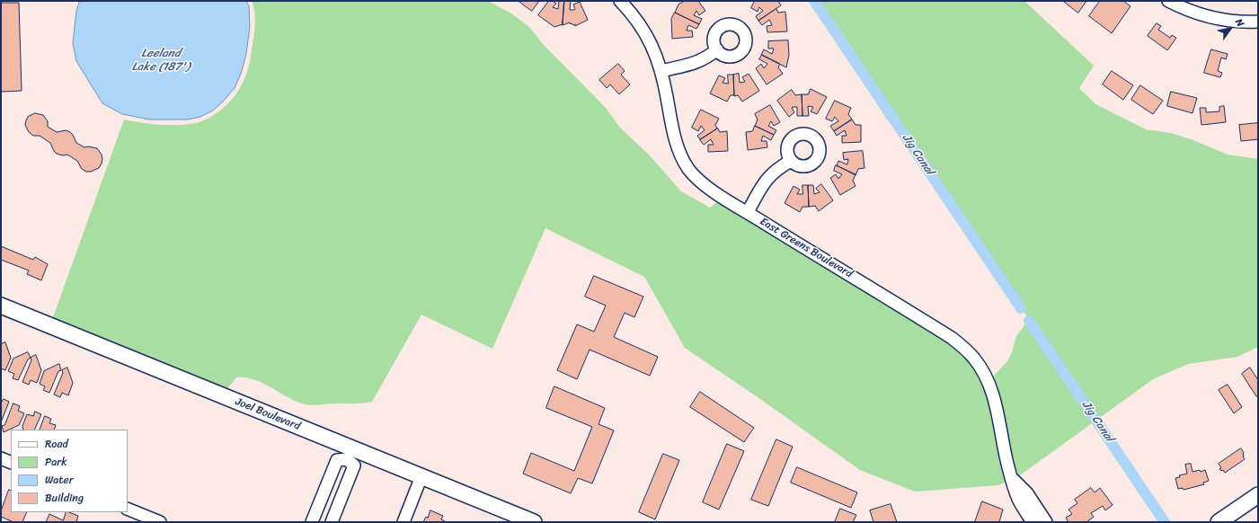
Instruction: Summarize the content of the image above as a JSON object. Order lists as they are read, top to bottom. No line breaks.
{"streets":{"main road":["Joel Boulevard"],"street":["East Greens Boulevard"]},"water":["Leeland Lake (187')","Jig Canal"],"legend":["Road","Park","Water","Building"],"north":"top right"}
